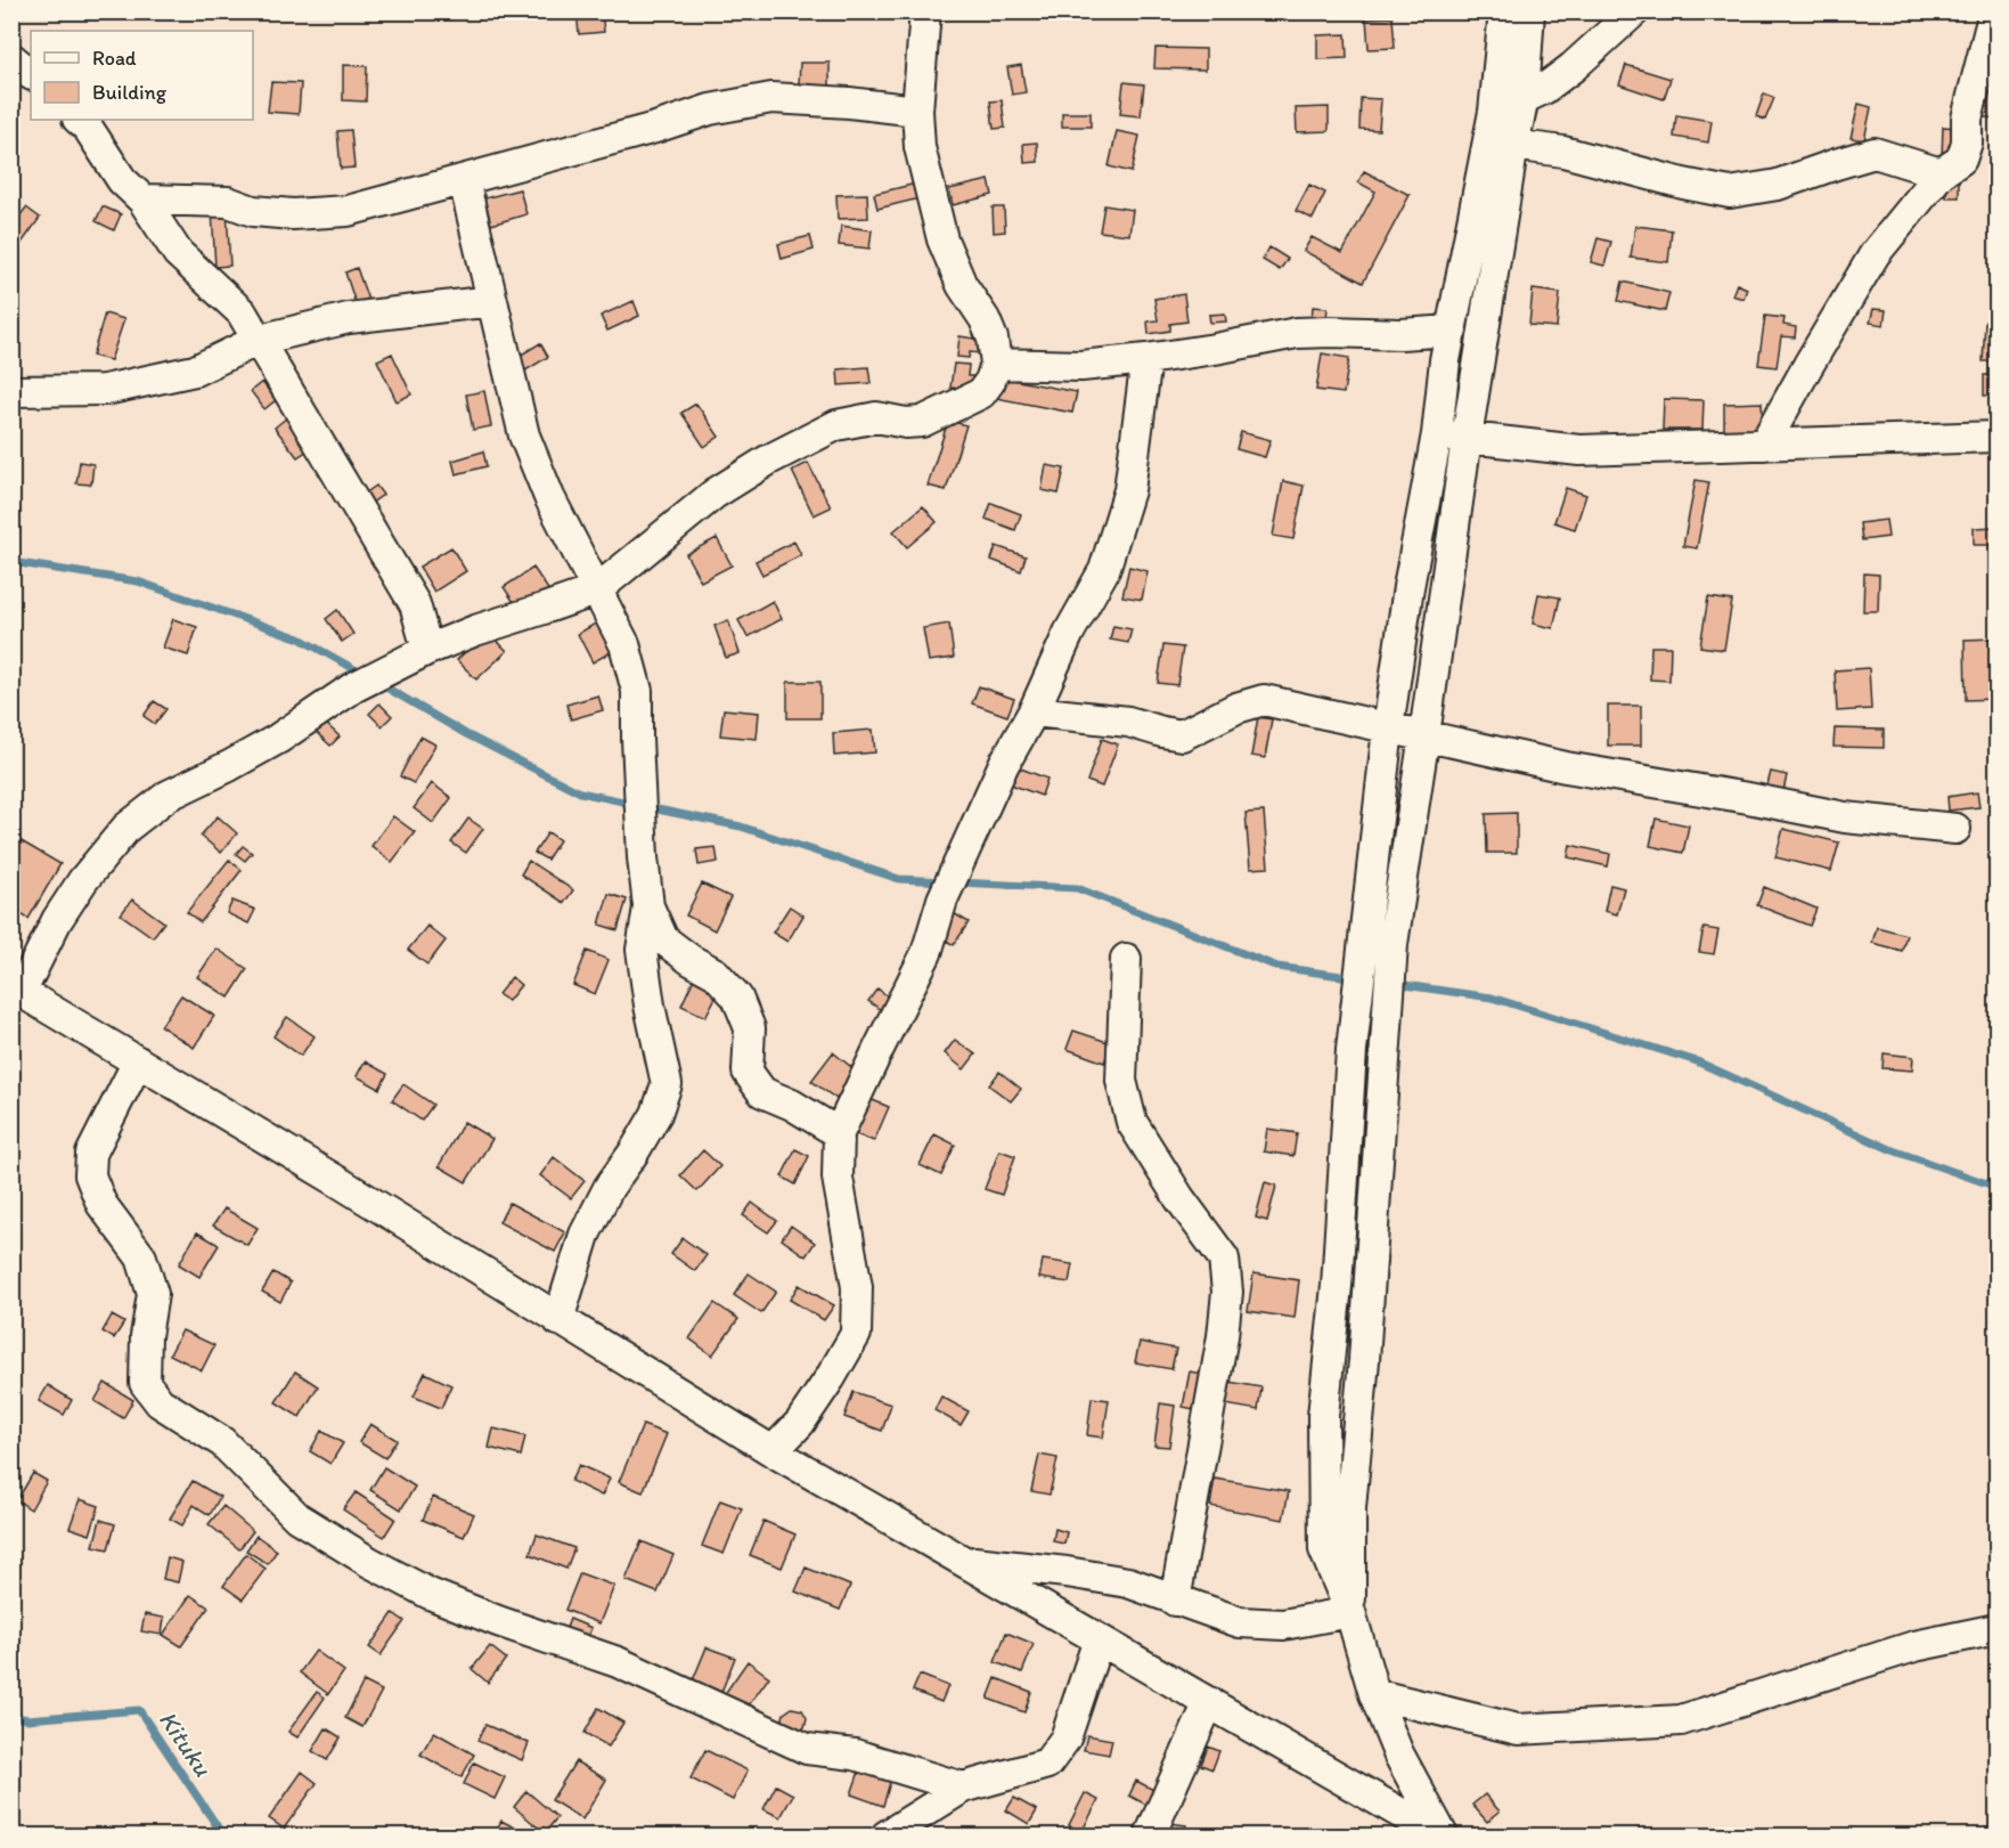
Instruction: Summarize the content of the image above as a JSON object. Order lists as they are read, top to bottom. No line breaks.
{"water":["Kituku"],"legend":["Road","Building"]}
